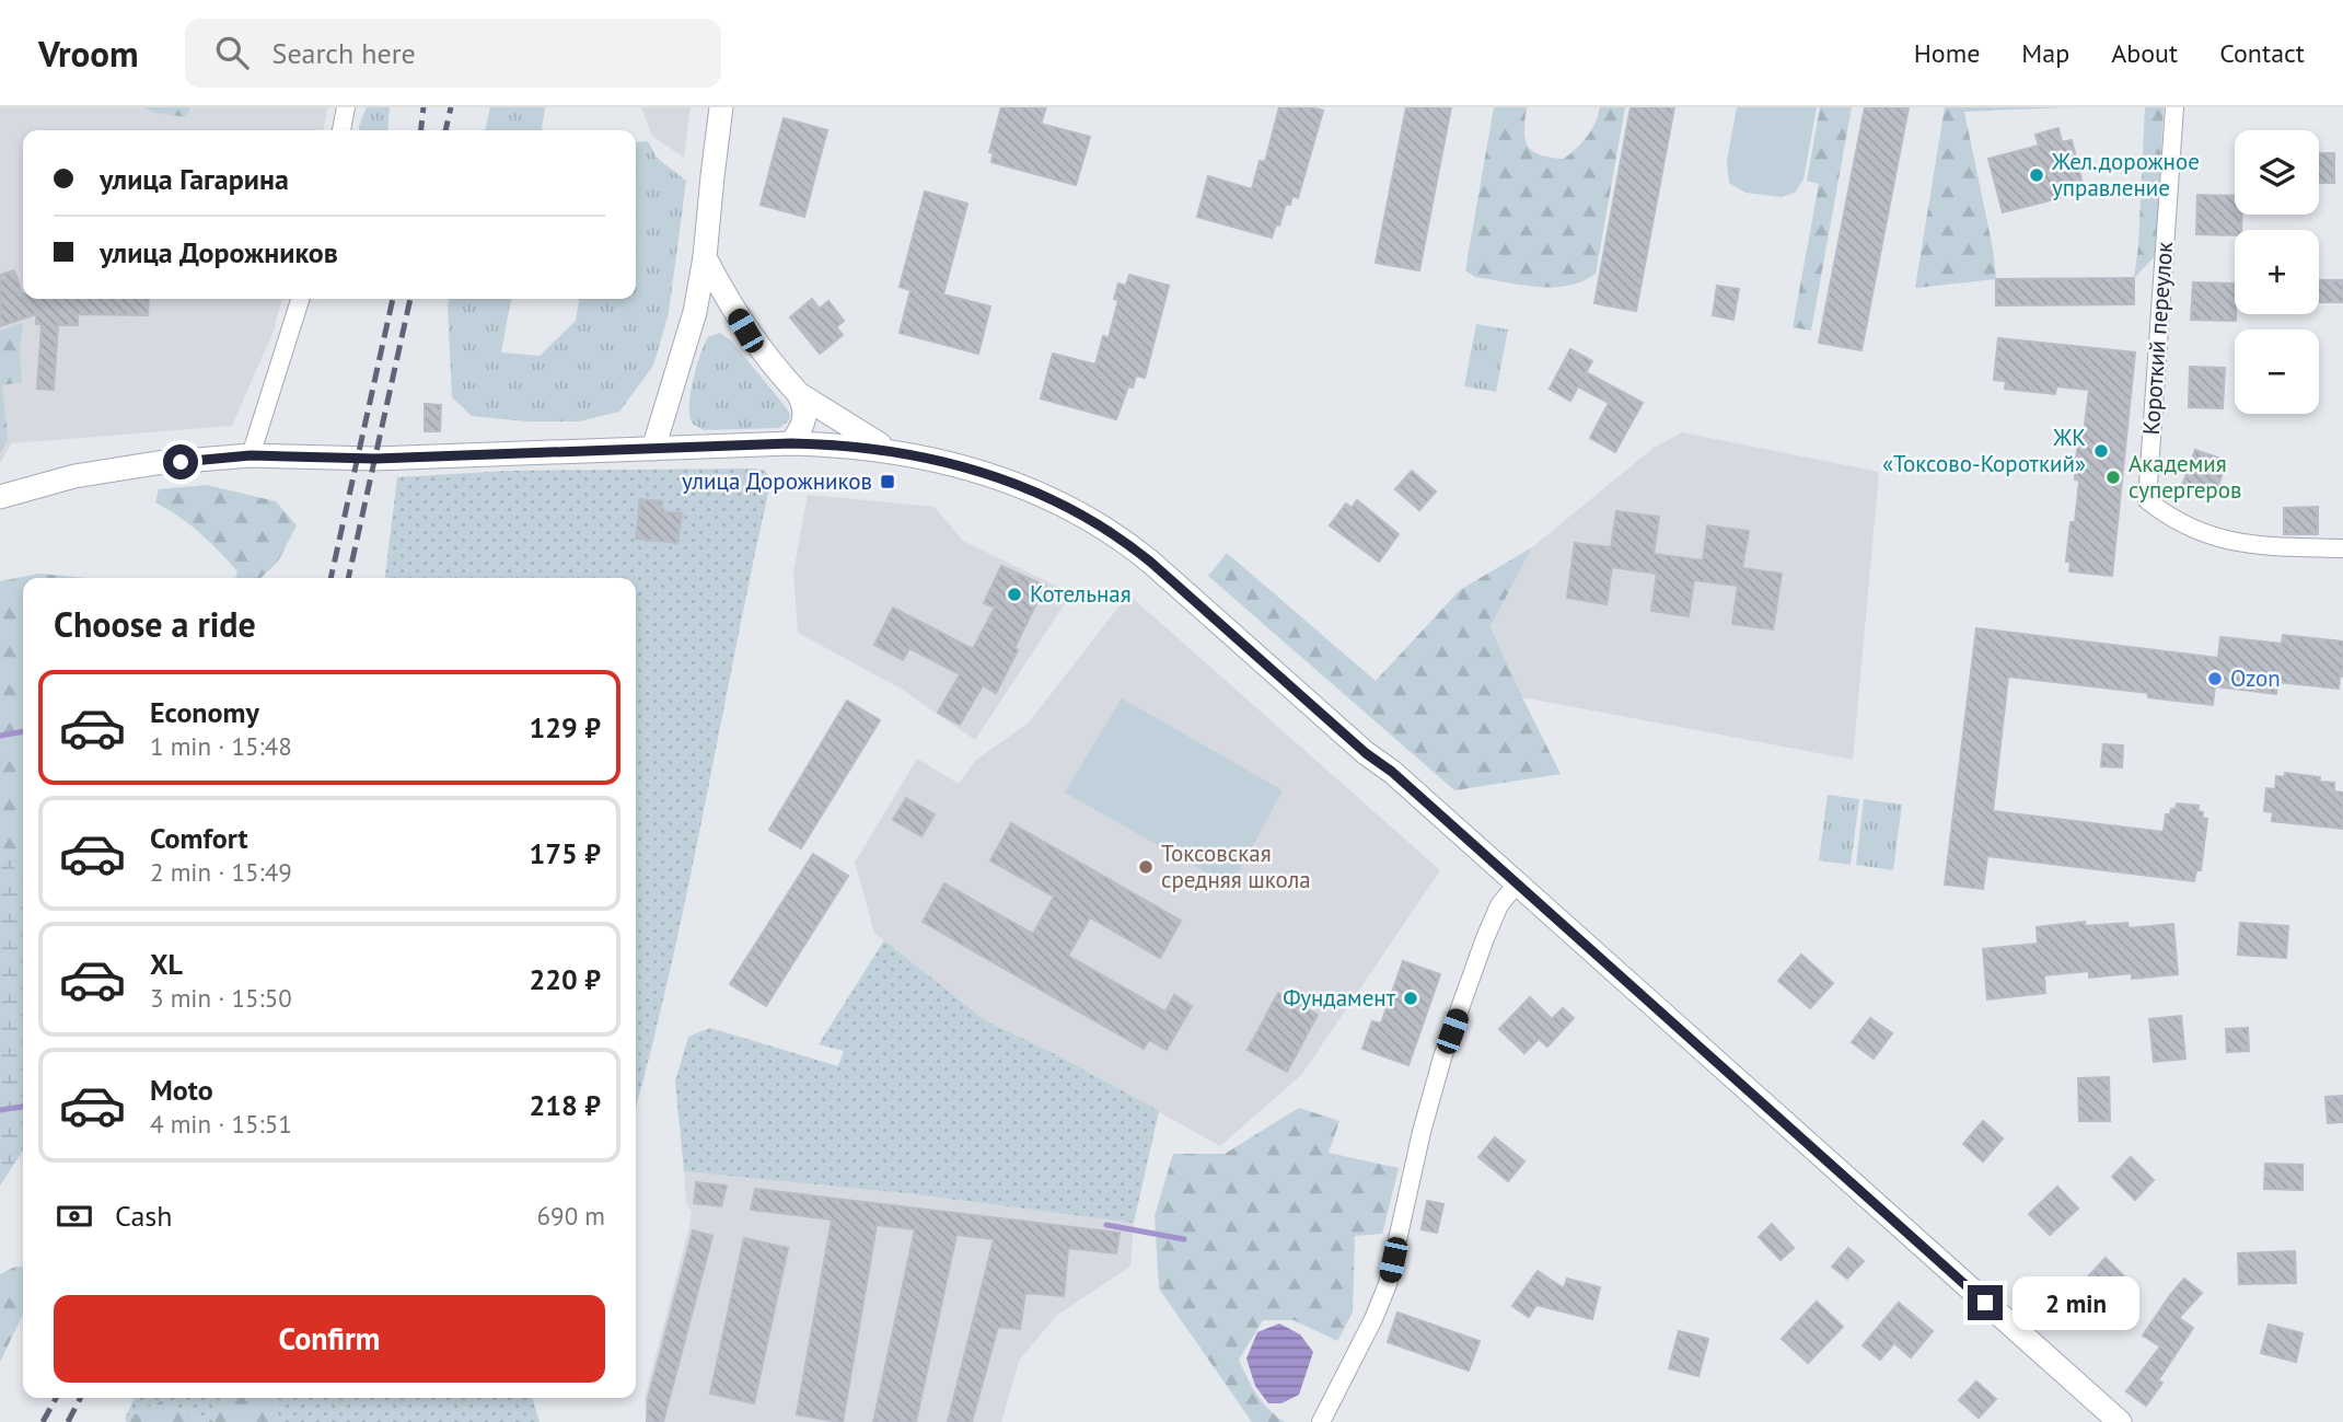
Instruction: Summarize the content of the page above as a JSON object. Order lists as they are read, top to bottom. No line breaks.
{"streets":{"street":["Короткий переулок"]},"places":{"other":["Жел.дорожное управление","ЖК «Токсово-Короткий»","Академия супергеров","Котельная","Ozon","Токсовская средняя школа","Фундамент"],"transit":["улица Дорожников"]},"page":{"header":"Vroom","search":"Search here","nav":["Home","Map","About","Contact"],"map_buttons":["+","−"],"banner":["улица Гагарина","улица Дорожников"],"heading":"Choose a ride","list":[{"name":"Economy","note":"1 min · 15:48","value":"129 ₽"},{"name":"Comfort","note":"2 min · 15:49","value":"175 ₽"},{"name":"XL","note":"3 min · 15:50","value":"220 ₽"},{"name":"Moto","note":"4 min · 15:51","value":"218 ₽"}],"pay":["Cash","690 m"],"bubble":"2 min","buttons":"Confirm"}}
